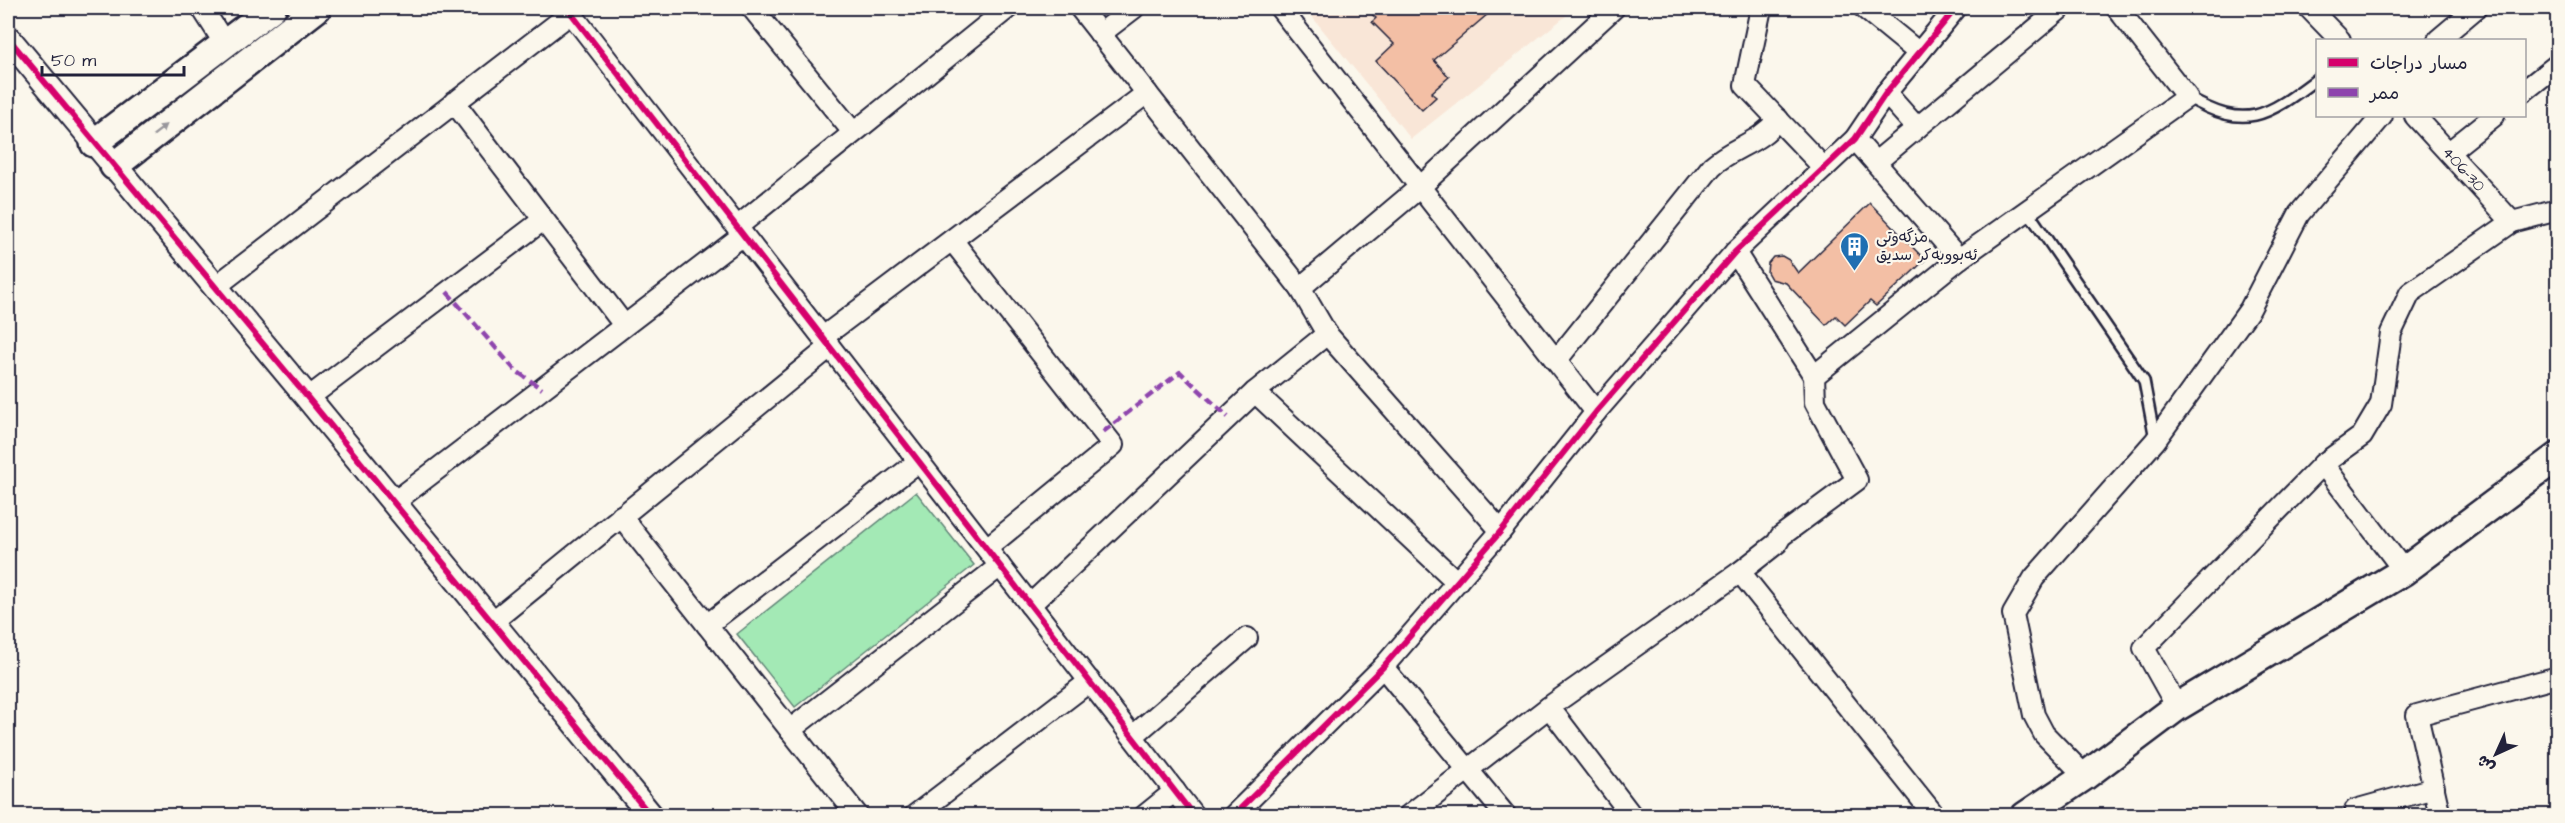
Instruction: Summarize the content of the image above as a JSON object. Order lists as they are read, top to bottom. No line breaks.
{"streets":{"street":["406-30"]},"places":{"building":["مزگەوتی ئەبووبەکر سدیق"]},"legend":["مسار دراجات","ممر"],"scale_bar":"50 m","north":"bottom left"}
